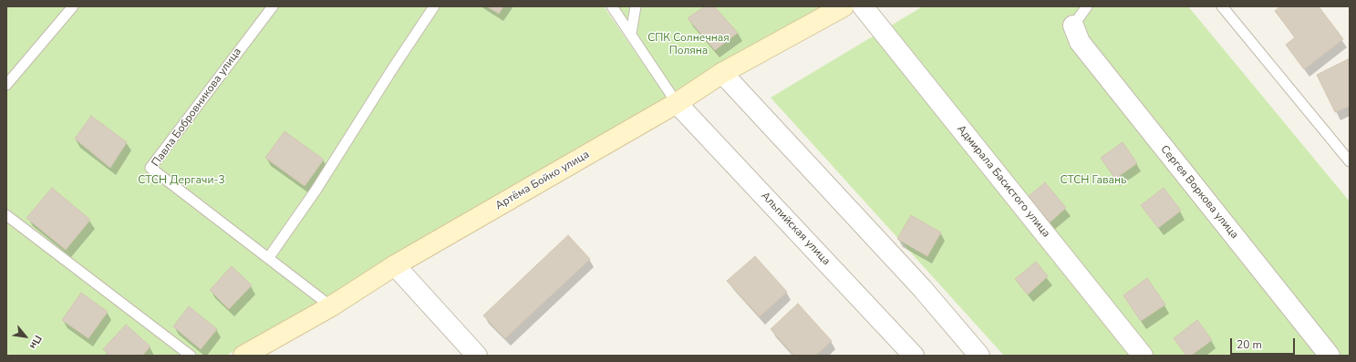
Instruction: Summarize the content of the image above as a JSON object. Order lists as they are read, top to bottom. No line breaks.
{"streets":{"main road":["Артёма Бойко улица"],"street":["Адмирала Басистого улица","Сергея Воркова улица","Альпийская улица"],"lane":["Павла Бобровникова улица"]},"crossings":[["Павла Бобровникова улица","Артёма Бойко улица"],["Артёма Бойко улица","Альпийская улица"]],"parks":["СПК Солнечная Поляна","СТСН Дергачи-3","СТСН Гавань"],"scale_bar":"20 m","north":"bottom right"}
